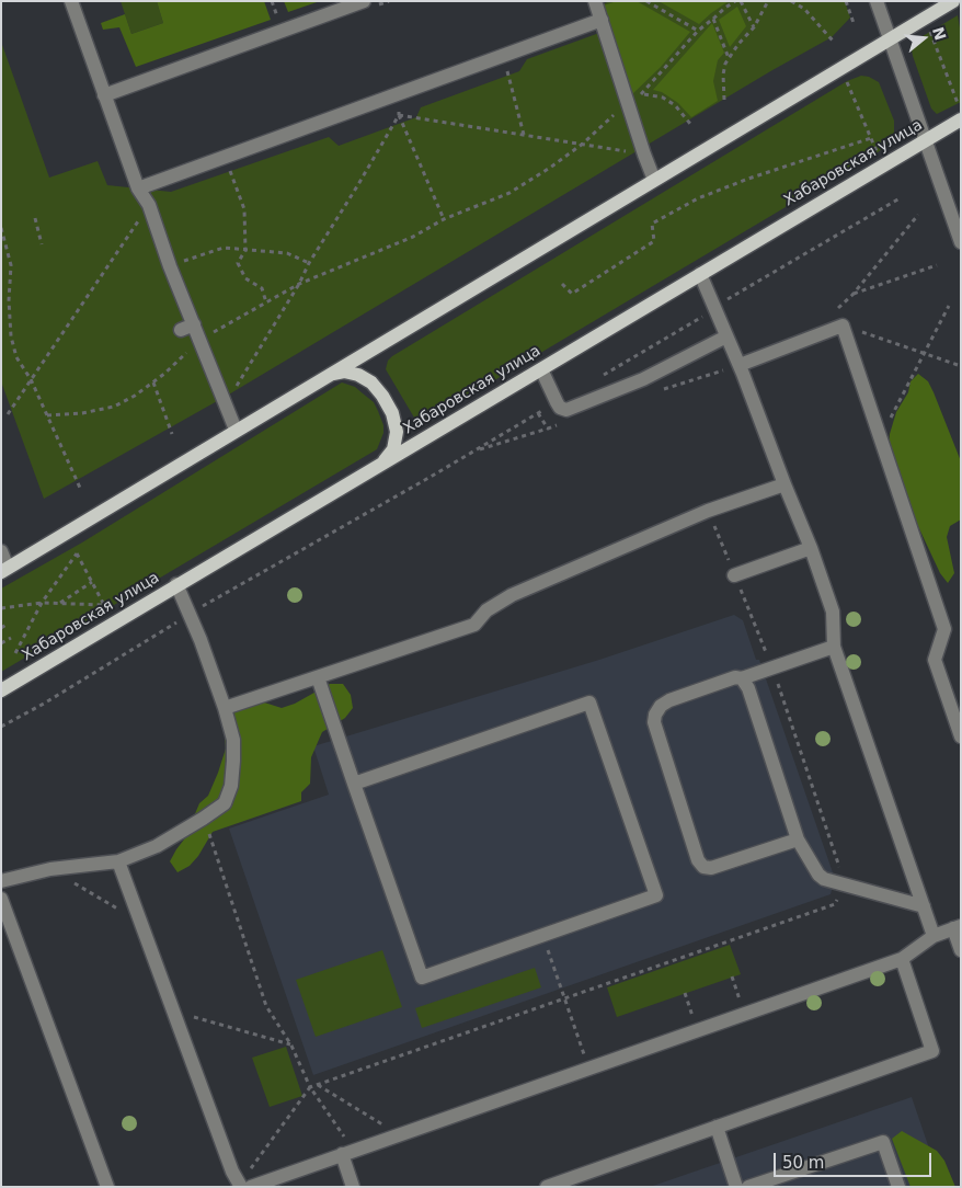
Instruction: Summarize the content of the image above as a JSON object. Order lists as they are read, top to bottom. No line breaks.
{"streets":{"main road":["Хабаровская улица"]},"scale_bar":"50 m","north":"right"}
